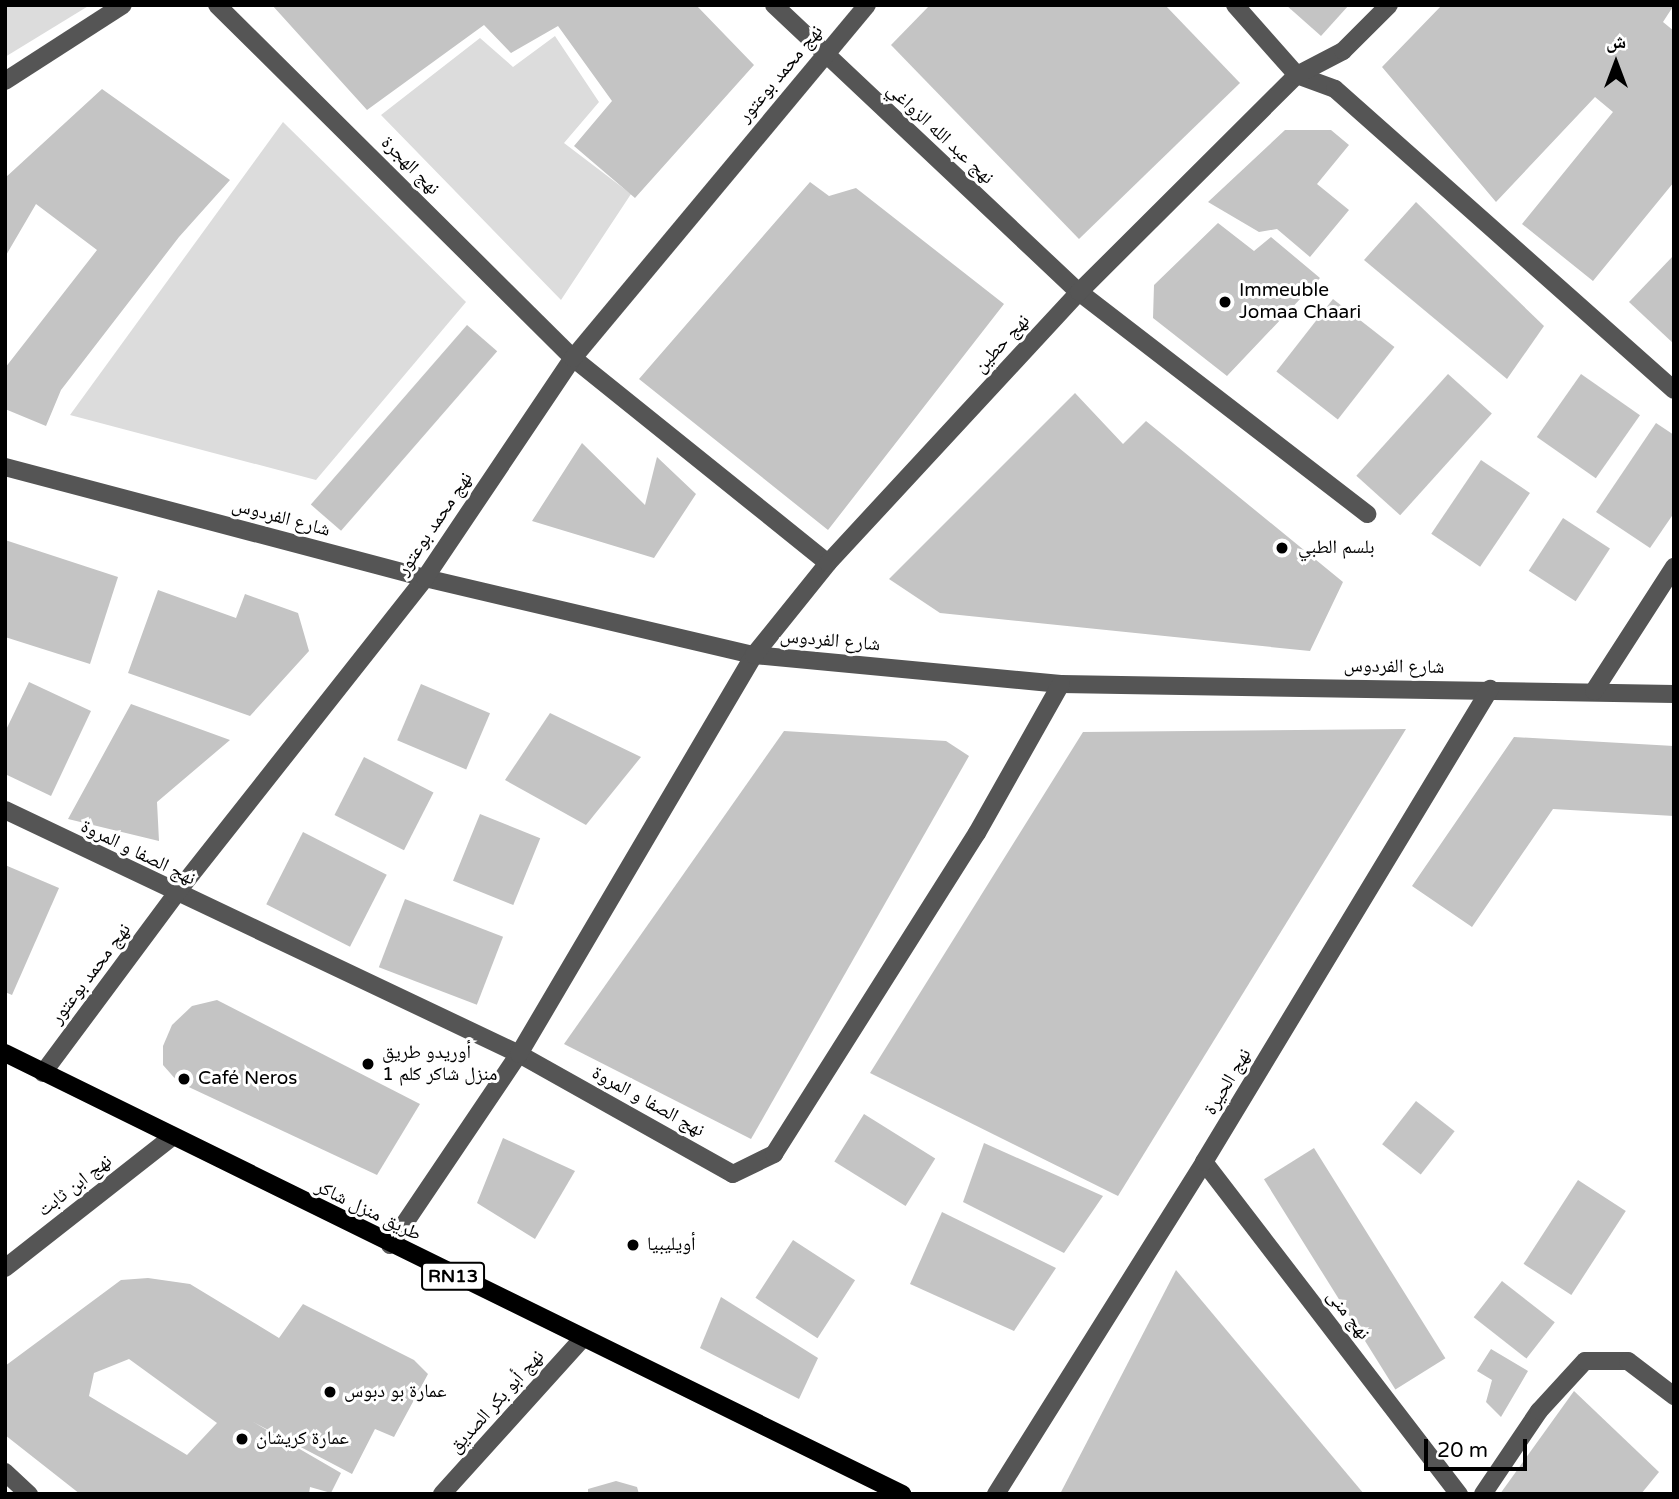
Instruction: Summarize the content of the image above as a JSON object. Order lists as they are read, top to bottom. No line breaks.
{"streets":{"main road":["طريق منزل شاكر","RN13"],"street":["نهج محمد بوعتور","نهج عبد الله الزواغي","نهج الهجرة","نهج حطين","شارع الفردوس","نهج الصفا و المروة","نهج الحيرة","نهج ابن ثابت","نهج منى","نهج أبو بكر الصديق"]},"crossings":[["نهج محمد بوعتور","نهج عبد الله الزواغي"],["نهج محمد بوعتور","نهج الهجرة"],["نهج محمد بوعتور","شارع الفردوس"],["نهج محمد بوعتور","نهج الصفا و المروة"],["نهج محمد بوعتور","طريق منزل شاكر"],["نهج عبد الله الزواغي","نهج حطين"],["نهج الهجرة","نهج حطين"],["نهج حطين","شارع الفردوس"],["نهج حطين","نهج الصفا و المروة"],["نهج حطين","طريق منزل شاكر"],["شارع الفردوس","نهج الصفا و المروة"],["شارع الفردوس","نهج الحيرة"],["نهج الحيرة","نهج منى"],["نهج ابن ثابت","طريق منزل شاكر"],["طريق منزل شاكر","نهج أبو بكر الصديق"]],"places":["Immeuble Jomaa Chaari","بلسم الطبي","أوريدو طريق منزل شاكر كلم 1","Café Neros","أويليبيا","عمارة بو دبوس","عمارة كريشان"],"scale_bar":"20 m","north":"top"}
